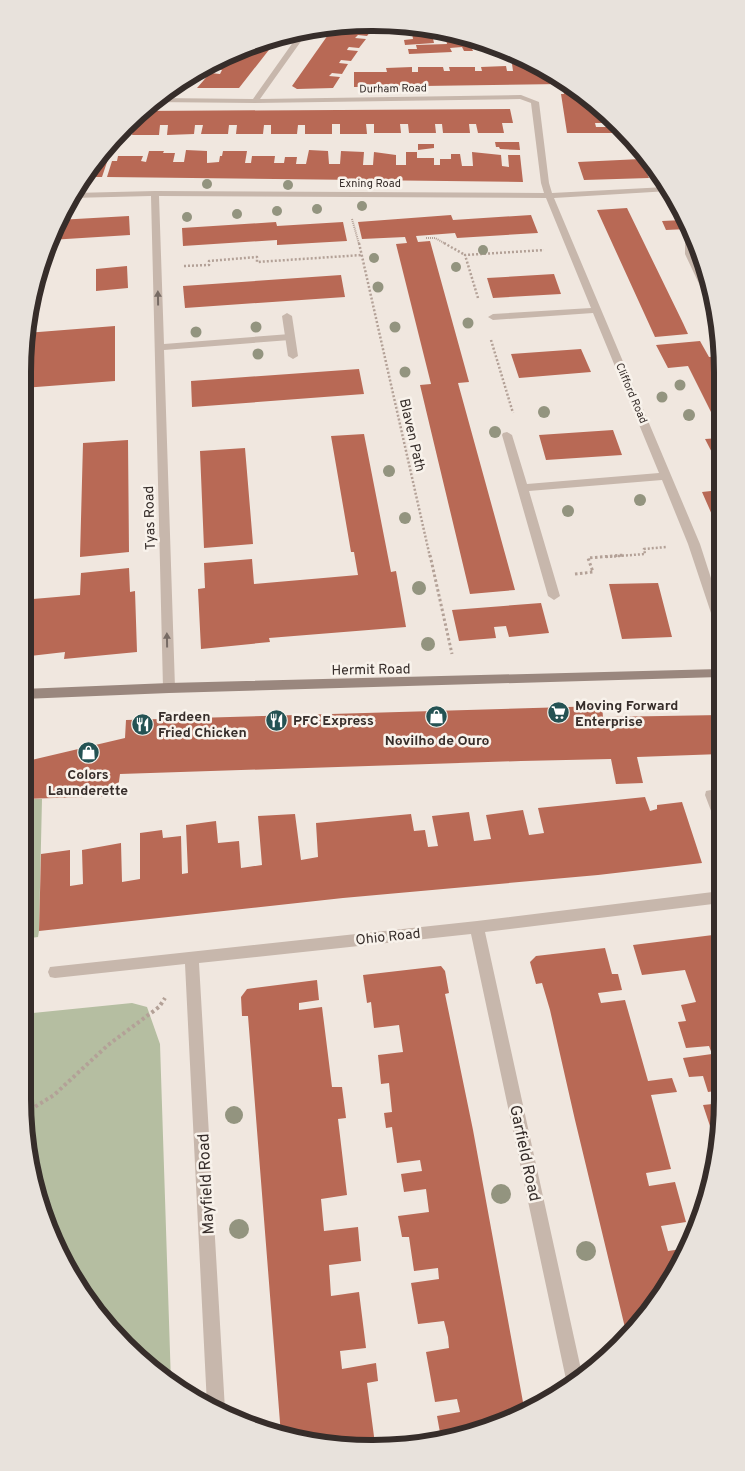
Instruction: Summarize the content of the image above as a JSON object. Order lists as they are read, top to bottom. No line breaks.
{"streets":{"street":["Durham Road","Exning Road","Clifford Road","Tyas Road","Hermit Road","Ohio Road","Garfield Road","Mayfield Road"],"path":["Blaven Path"]},"crossings":[["Durham Road","Exning Road"],["Durham Road","Clifford Road"],["Exning Road","Clifford Road"],["Exning Road","Blaven Path"],["Exning Road","Tyas Road"],["Blaven Path","Hermit Road"],["Tyas Road","Hermit Road"],["Ohio Road","Garfield Road"],["Ohio Road","Mayfield Road"]],"one_way":["Tyas Road"],"places":{"supermarket":["Moving Forward Enterprise"],"shop":["Novilho de Ouro","Colors Launderette"],"restaurant":["PFC Express","Fardeen Fried Chicken"]}}
